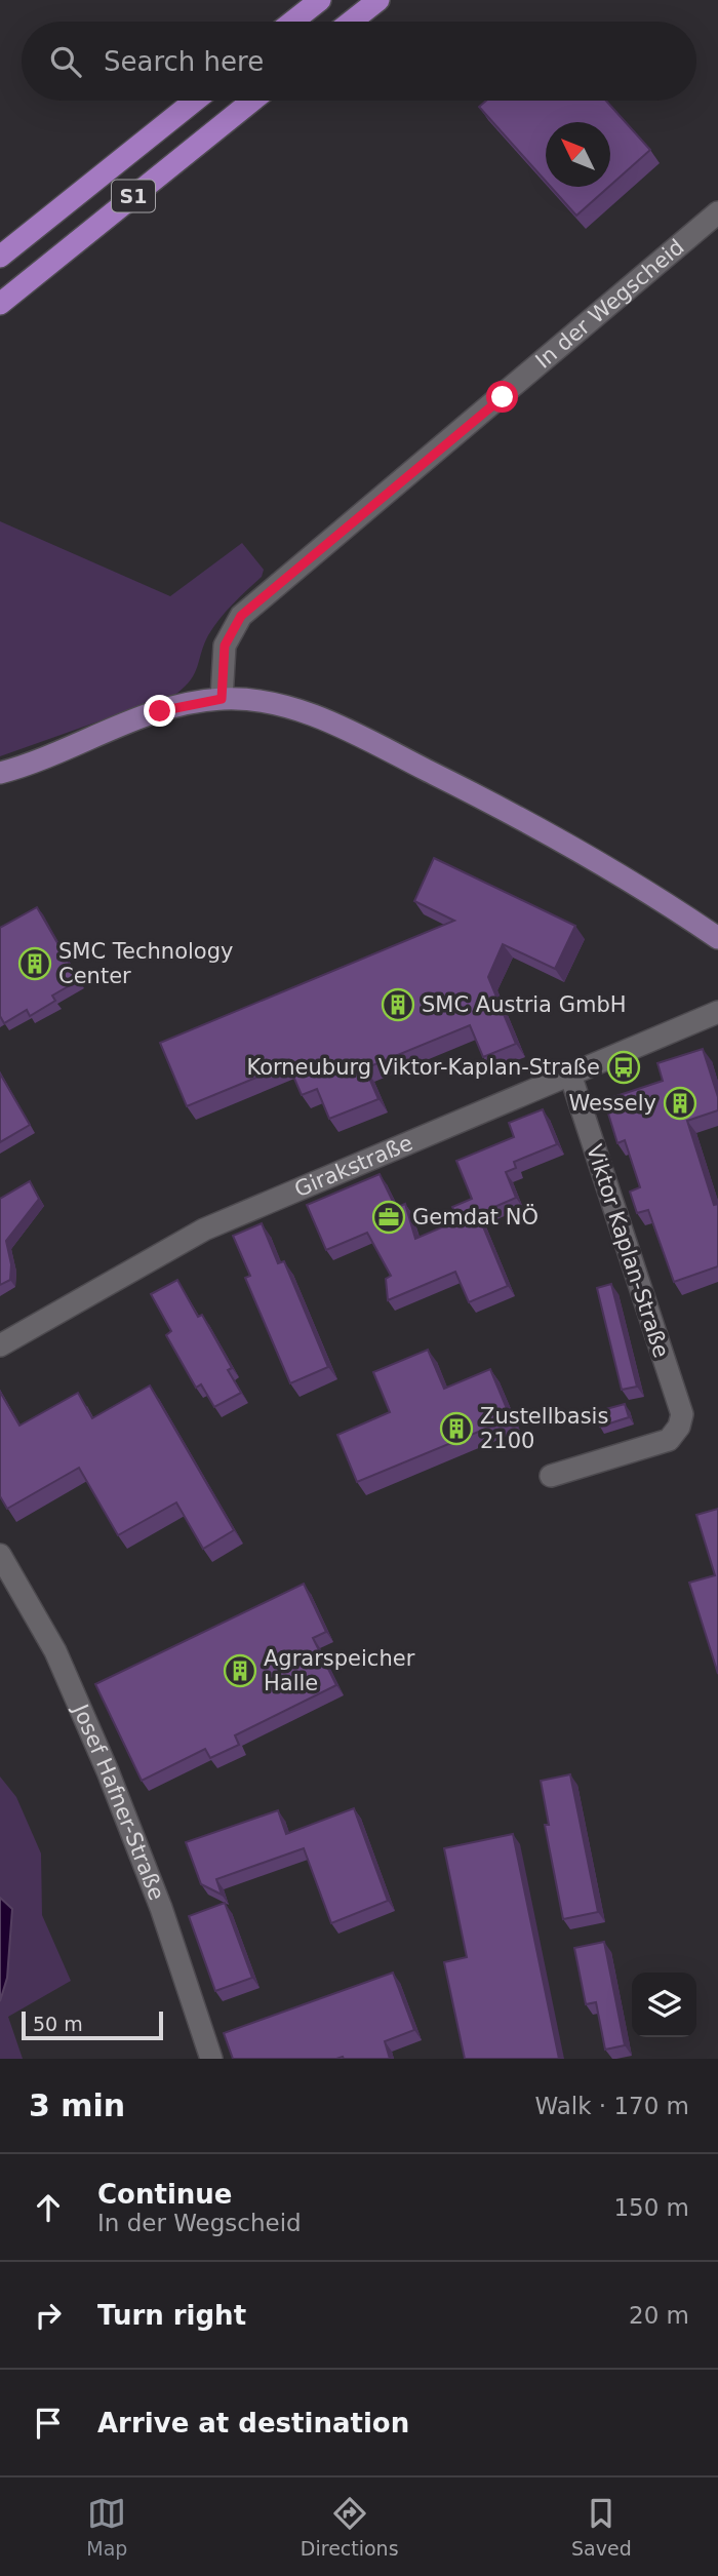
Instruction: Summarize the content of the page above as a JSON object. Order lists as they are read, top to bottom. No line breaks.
{"streets":{"highway":["S1"],"street":["In der Wegscheid","Girakstraße","Viktor Kaplan-Straße","Josef Hafner-Straße"]},"crossings":[["Girakstraße","Viktor Kaplan-Straße"]],"places":{"building":["SMC Technology Center","SMC Austria GmbH","Wessely","Zustellbasis 2100","Agrarspeicher Halle"],"bus stop":["Korneuburg Viktor-Kaplan-Straße"],"office":["Gemdat NÖ"]},"scale_bar":"50 m","north":"top left","page":{"search":"Search here","scale":"50 m","heading":["3 min","Walk · 170 m"],"list":[["Continue","In der Wegscheid","150 m"],["Turn right","20 m"],"Arrive at destination"],"nav":["Map","Directions","Saved"]}}
